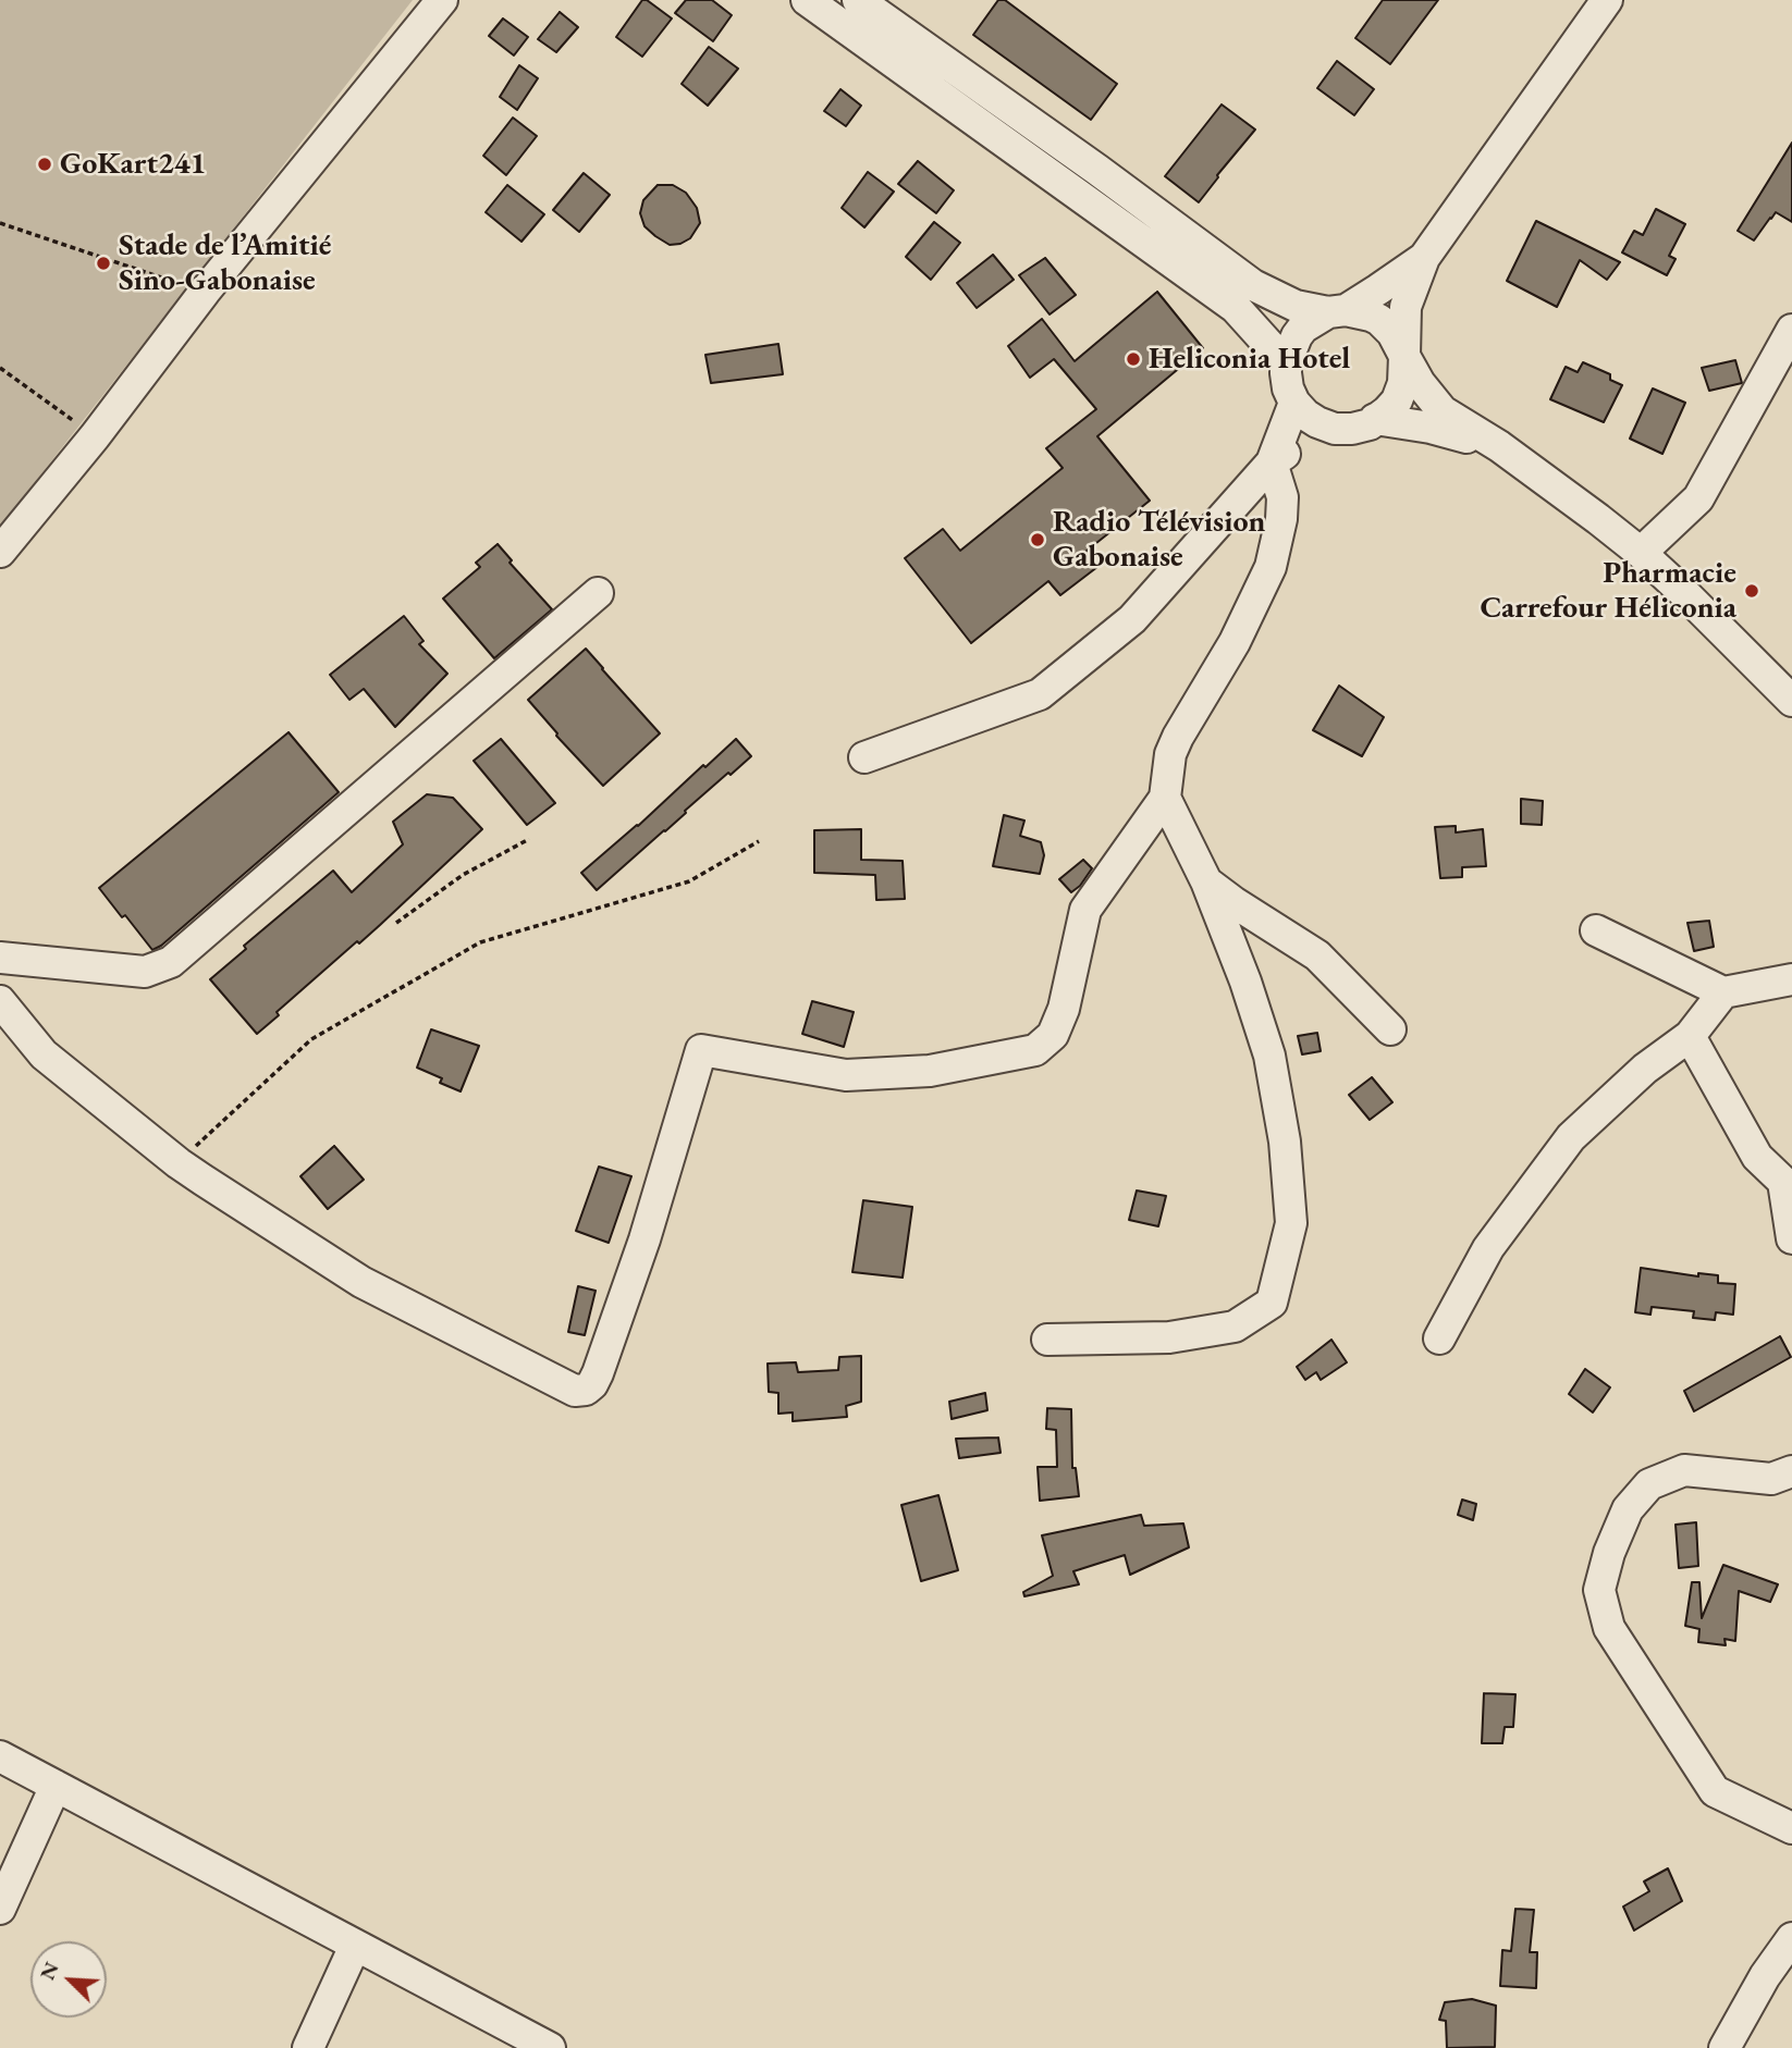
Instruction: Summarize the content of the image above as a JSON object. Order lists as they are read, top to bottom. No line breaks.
{"places":["GoKart241","Stade de l’Amitié Sino-Gabonaise","Heliconia Hotel","Radio Télévision Gabonaise","Pharmacie Carrefour Héliconia"],"north":"top left"}
